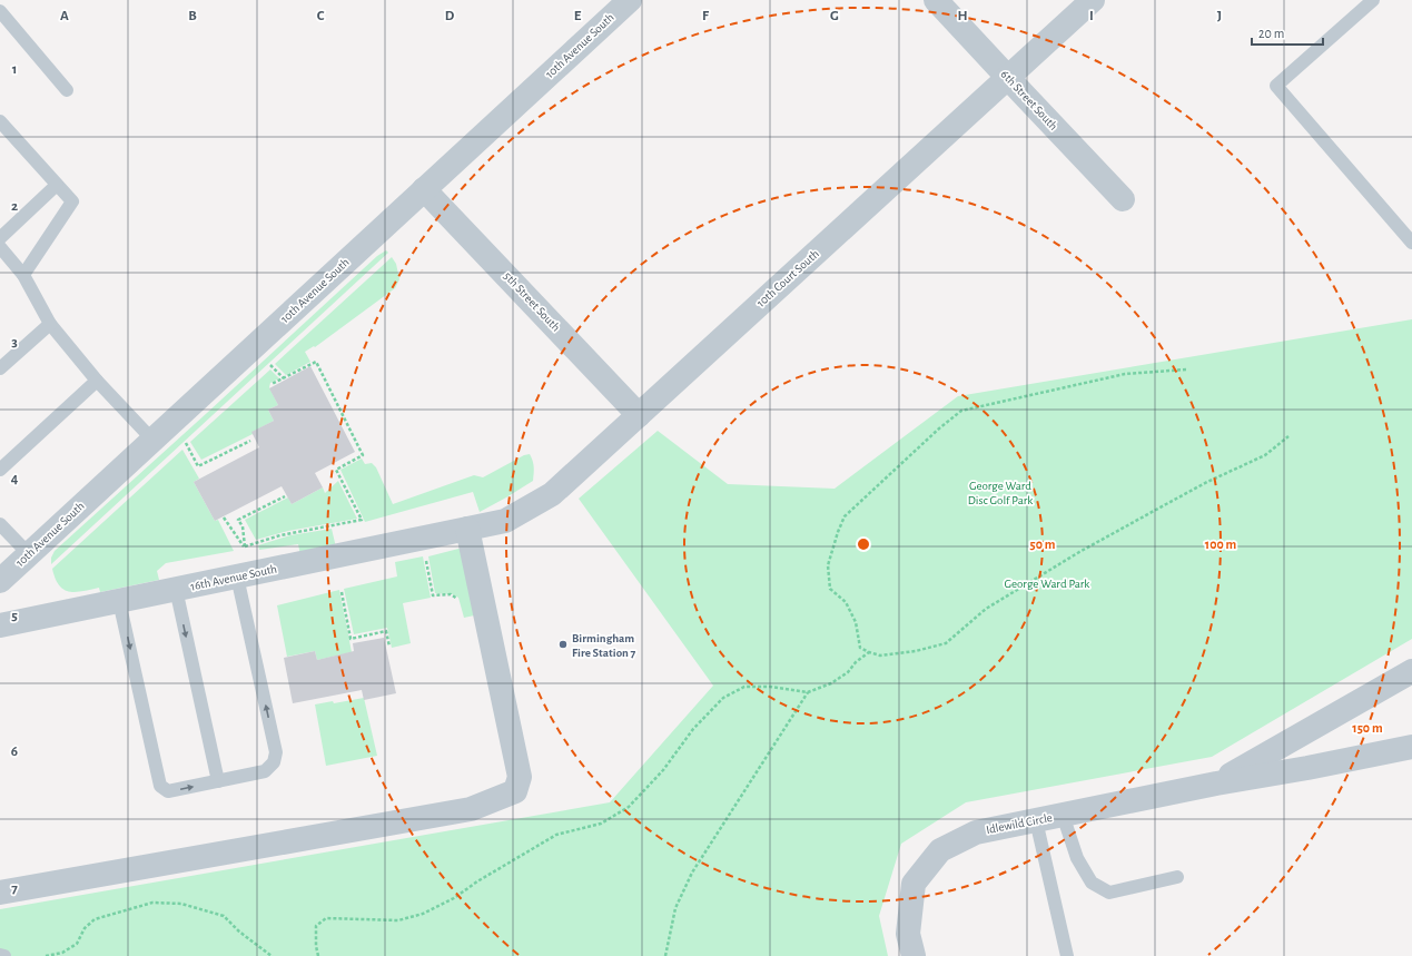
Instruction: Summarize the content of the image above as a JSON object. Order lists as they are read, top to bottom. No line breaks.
{"streets":{"street":["10th Avenue South","6th Street South","10th Court South","5th Street South","16th Avenue South","Idlewild Circle"]},"crossings":[["10th Avenue South","5th Street South"],["6th Street South","10th Court South"],["10th Court South","5th Street South"],["10th Court South","16th Avenue South"]],"parks":["George Ward Disc Golf Park","George Ward Park"],"places":["Birmingham Fire Station 7"],"scale_bar":"20 m","grid":{"columns":["A","B","C","D","E","F","G","H","I","J"],"rows":["1","2","3","4","5","6","7"]},"rings":["50 m","100 m","150 m"]}
